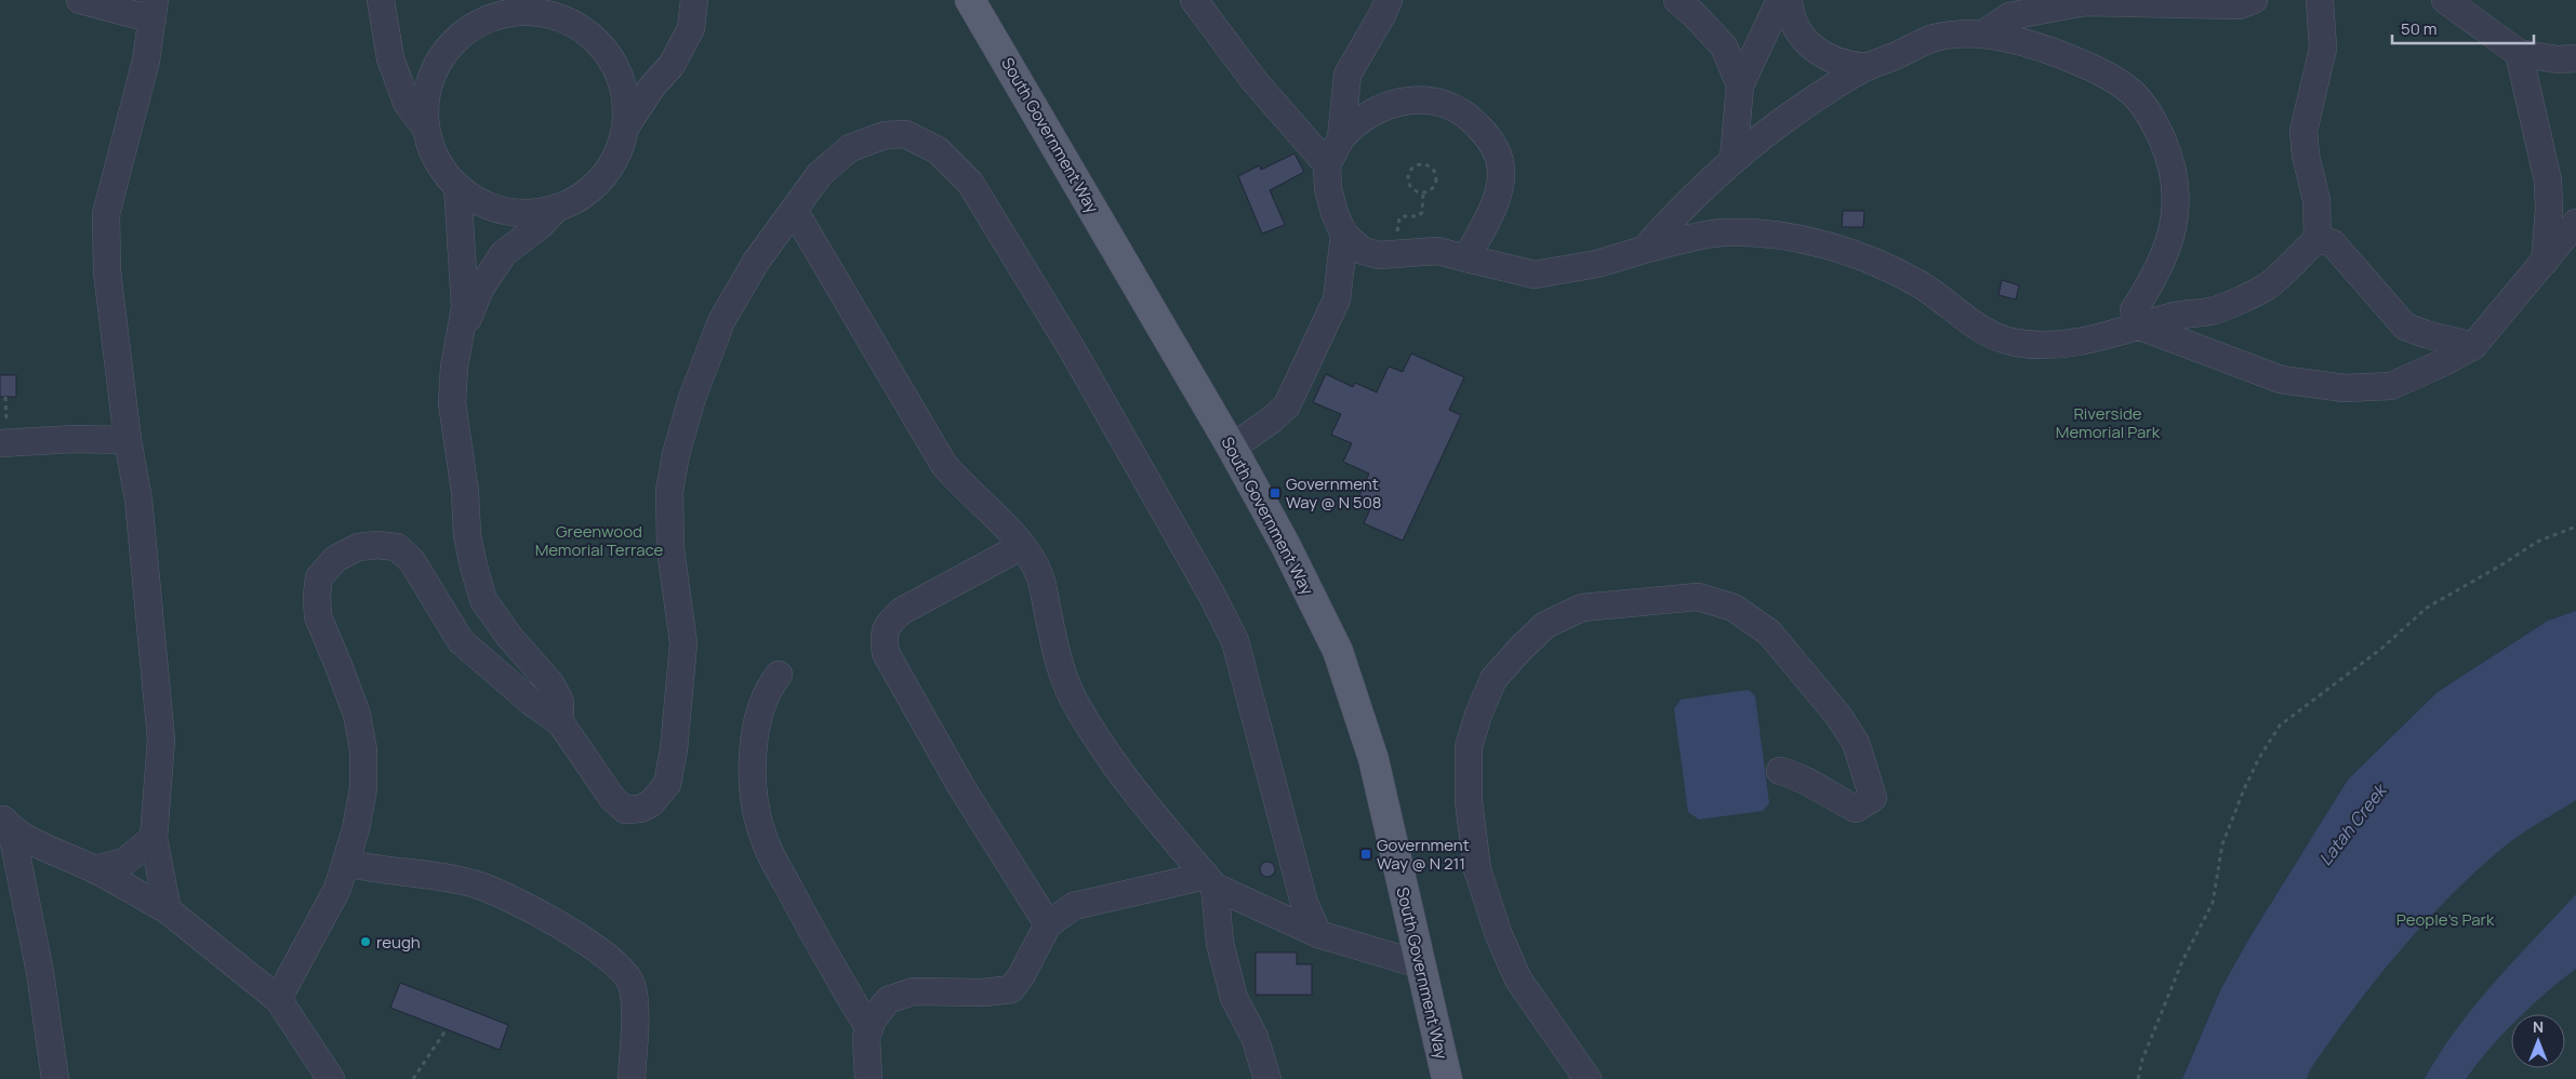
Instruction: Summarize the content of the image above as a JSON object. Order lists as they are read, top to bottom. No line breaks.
{"streets":{"main road":["South Government Way"]},"water":["Latah Creek"],"parks":["Riverside Memorial Park","Greenwood Memorial Terrace","People's Park"],"places":{"transit":["Government Way @ N 508","Government Way @ N 211"],"other":["reugh"]},"scale_bar":"50 m","north":"top"}
